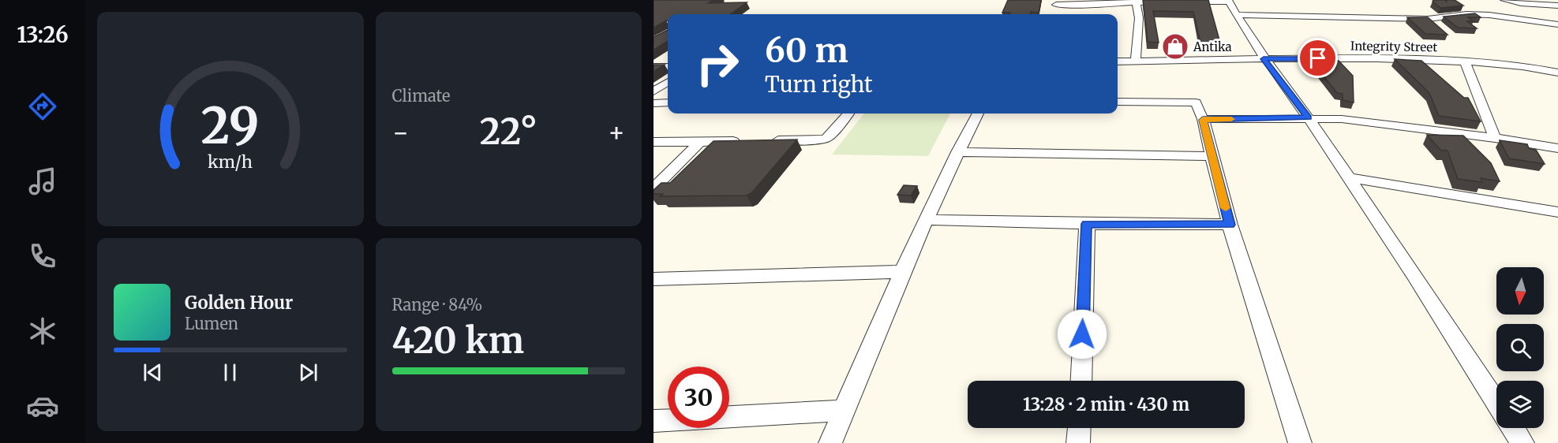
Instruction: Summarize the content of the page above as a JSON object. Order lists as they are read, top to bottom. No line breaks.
{"streets":{"street":["Integrity Street"]},"places":{"shop":["Antika"]},"north":"bottom","page":{"tabs":"13:26","tile":["Climate",["Range · 84%","420 km"]],"turn":["60 m","Turn right"],"heat":["−","22°","+"],"song":["Golden Hour","Lumen"],"limit":"30","trip":"13:28 · 2 min · 430 m","gauge":["29","km/h"]}}
